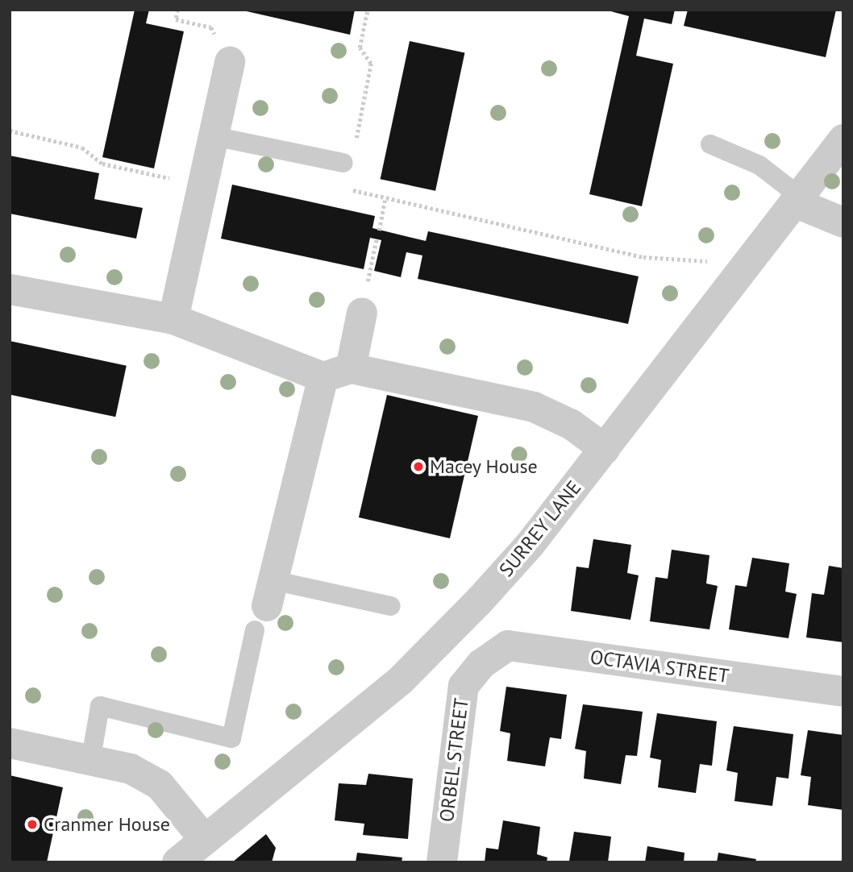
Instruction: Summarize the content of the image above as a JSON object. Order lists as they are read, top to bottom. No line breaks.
{"streets":{"street":["SURREY LANE","OCTAVIA STREET","ORBEL STREET"]},"crossings":[["OCTAVIA STREET","ORBEL STREET"]],"places":["Macey House","Cranmer House"]}
